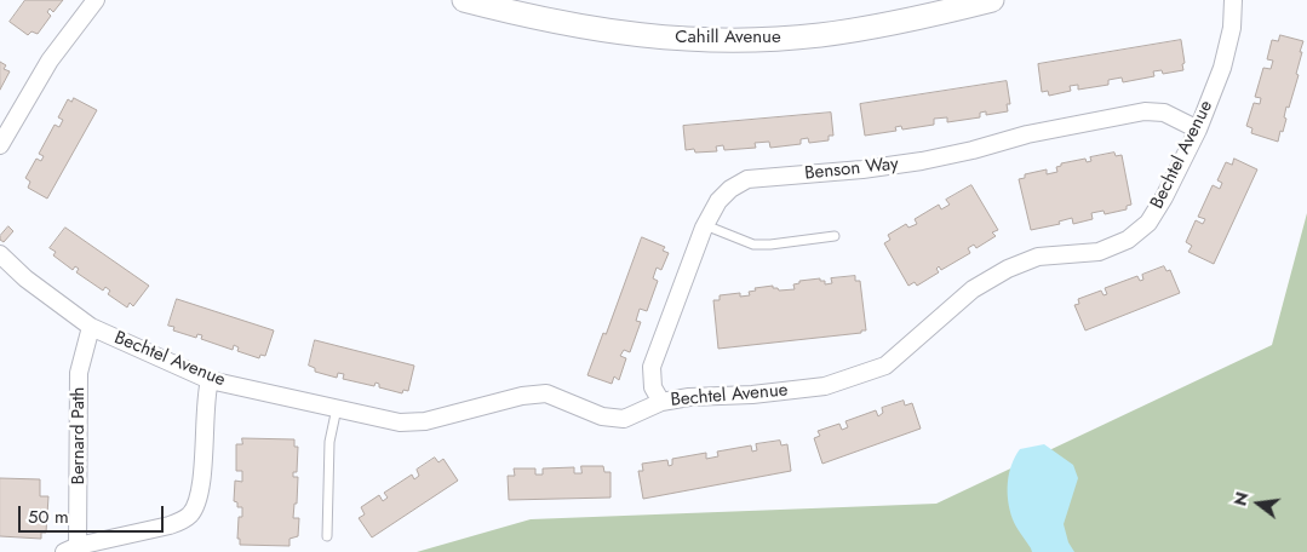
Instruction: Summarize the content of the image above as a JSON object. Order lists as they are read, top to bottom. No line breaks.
{"streets":{"street":["Cahill Avenue","Bechtel Avenue","Benson Way","Bernard Path"]},"crossings":[["Bechtel Avenue","Benson Way"],["Bechtel Avenue","Bernard Path"]],"scale_bar":"50 m","north":"left"}
